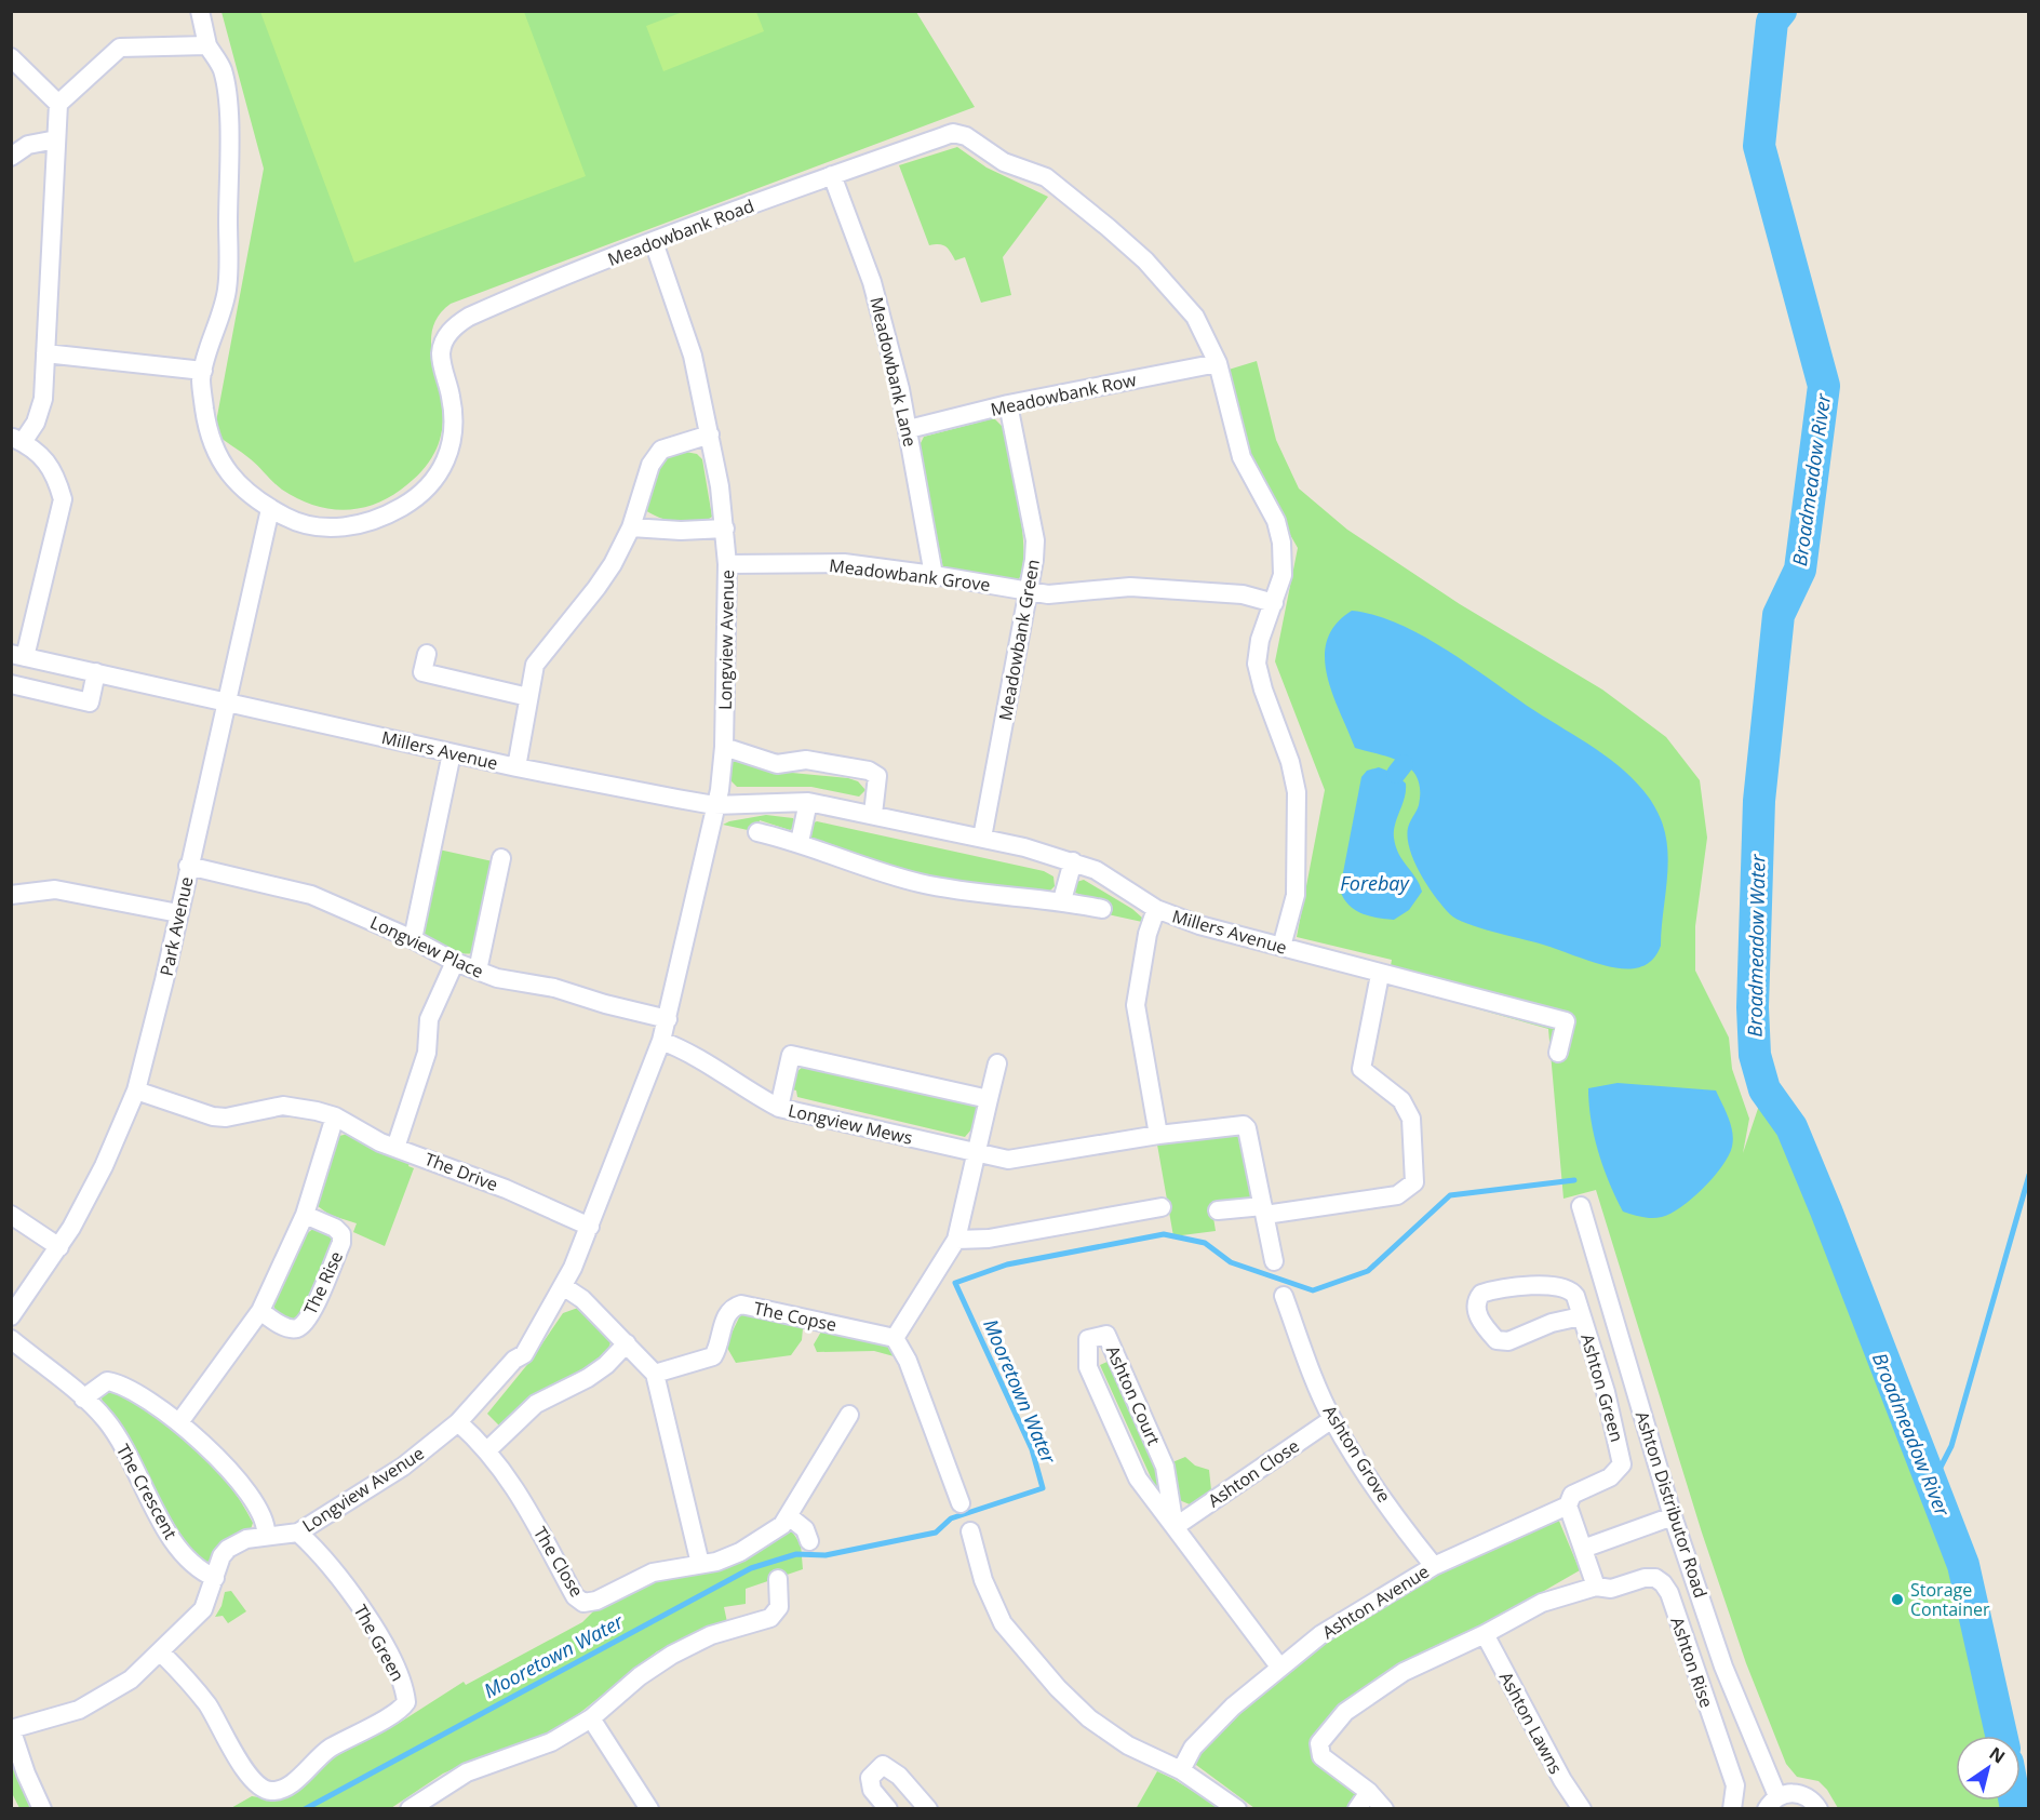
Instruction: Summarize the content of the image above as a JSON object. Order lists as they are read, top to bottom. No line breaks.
{"streets":{"street":["Meadowbank Road","Meadowbank Lane","Meadowbank Row","Meadowbank Grove","Longview Avenue","Meadowbank Green","Millers Avenue","Park Avenue","Longview Place","Longview Mews","The Drive","The Rise","The Copse","Ashton Green","Ashton Court","Ashton Grove","Ashton Close","The Crescent","Ashton Distributor Road","The Close","Ashton Avenue","The Green","Ashton Rise","Ashton Lawns"]},"crossings":[["Meadowbank Road","Meadowbank Lane"],["Meadowbank Road","Meadowbank Row"],["Meadowbank Road","Meadowbank Grove"],["Meadowbank Road","Longview Avenue"],["Meadowbank Road","Millers Avenue"],["Meadowbank Road","Park Avenue"],["Meadowbank Lane","Meadowbank Row"],["Meadowbank Lane","Meadowbank Grove"],["Meadowbank Row","Meadowbank Green"],["Meadowbank Grove","Longview Avenue"],["Meadowbank Grove","Meadowbank Green"],["Longview Avenue","Millers Avenue"],["Longview Avenue","Longview Place"],["Longview Avenue","Longview Mews"],["Longview Avenue","The Drive"],["Longview Avenue","The Crescent"],["Longview Avenue","The Close"],["Longview Avenue","The Green"],["Meadowbank Green","Millers Avenue"],["Millers Avenue","Park Avenue"],["Park Avenue","Longview Place"],["Park Avenue","The Drive"],["Ashton Green","Ashton Avenue"],["Ashton Court","Ashton Close"],["Ashton Court","Ashton Avenue"],["Ashton Grove","Ashton Close"],["Ashton Grove","Ashton Avenue"]],"water":["Broadmeadow River","Forebay","Broadmeadow Water","Mooretown Water"],"places":["Storage Container"],"north":"top right"}
